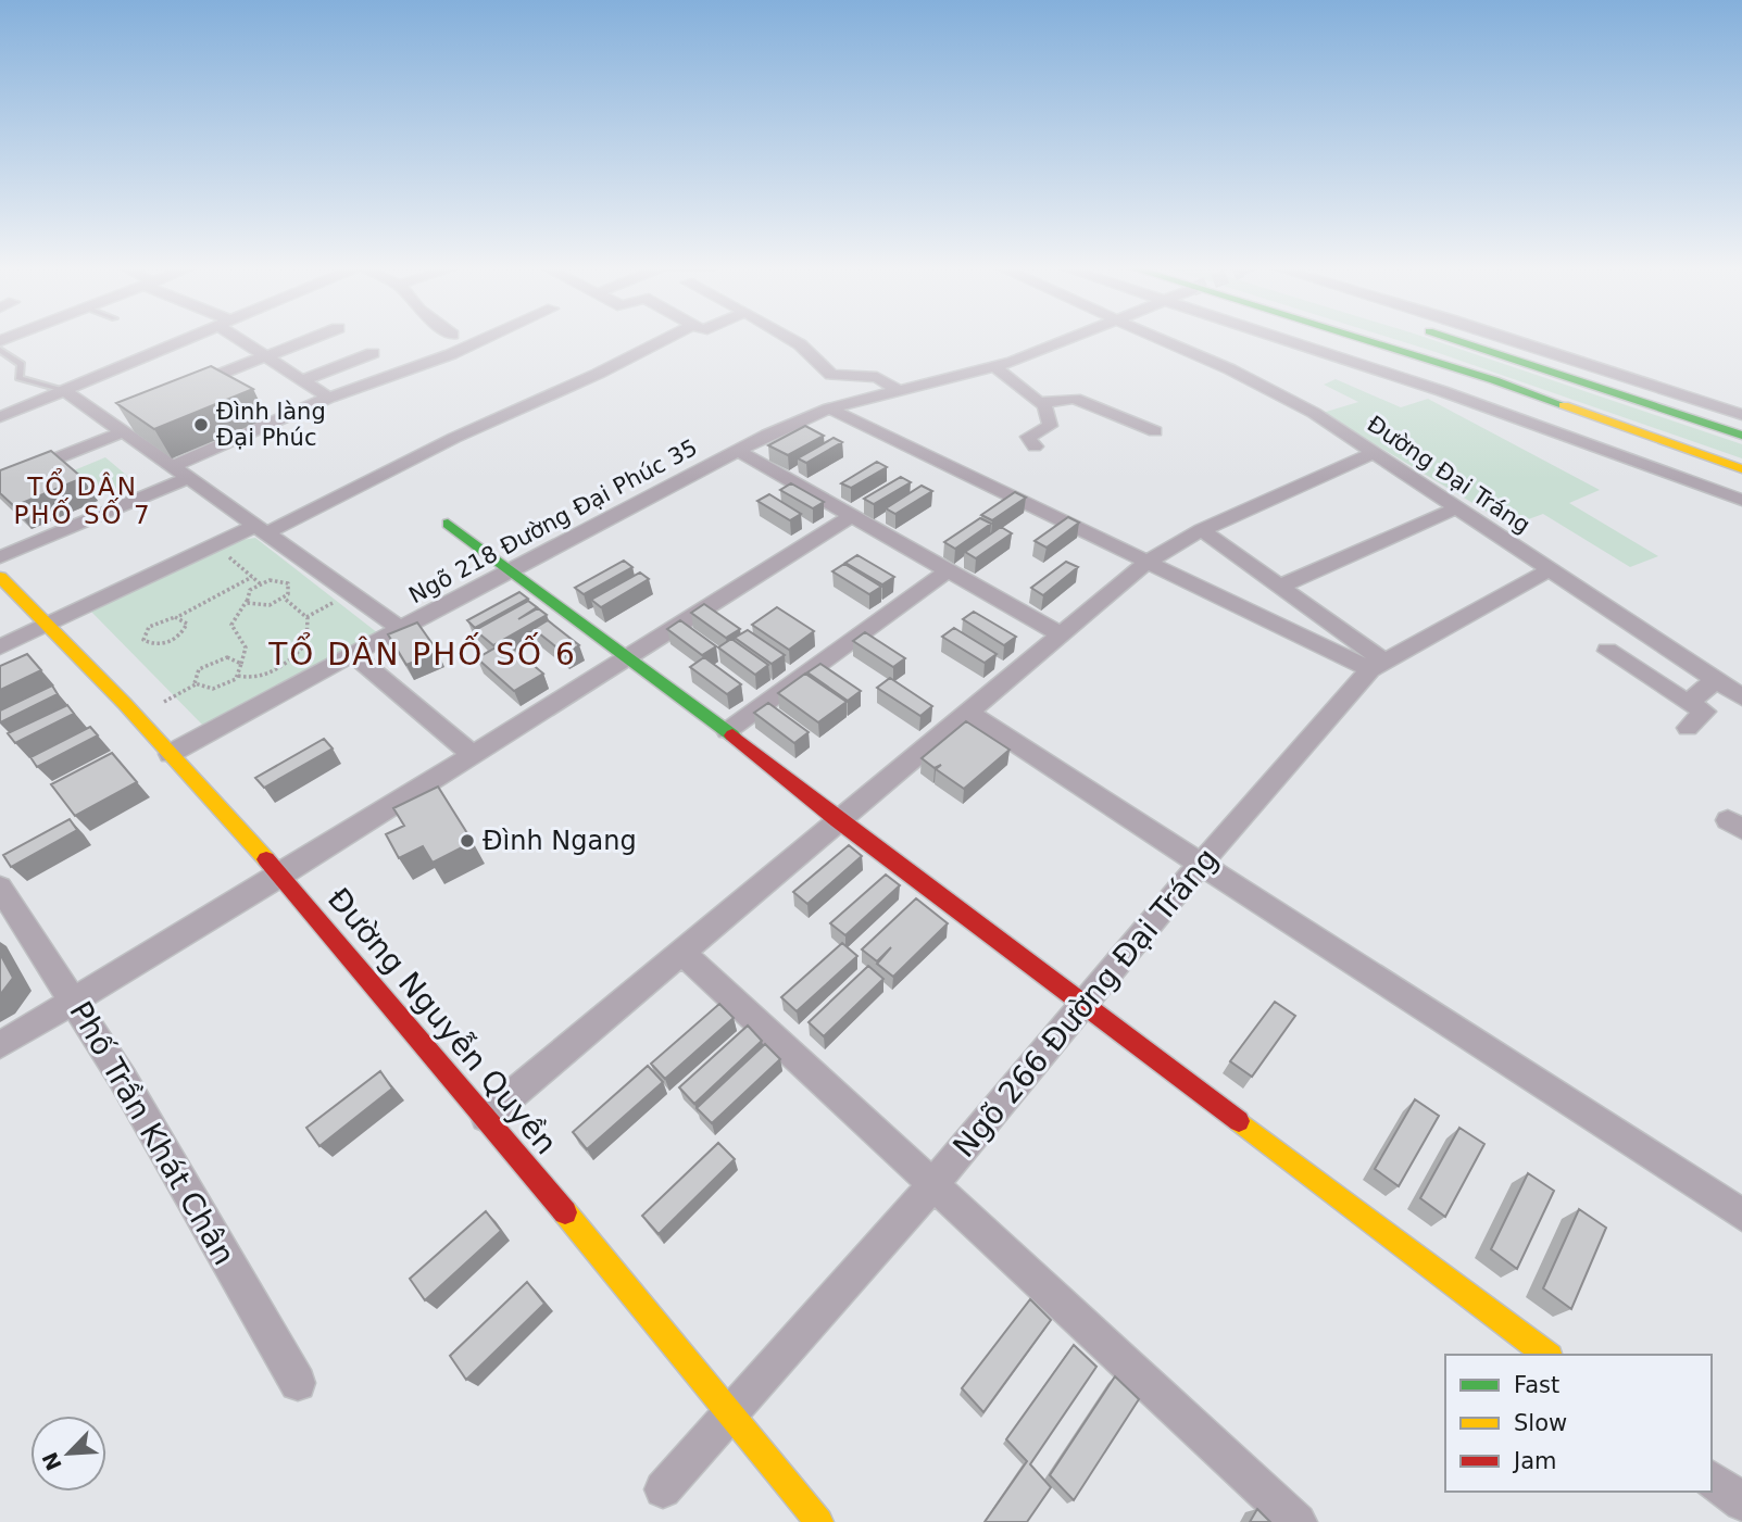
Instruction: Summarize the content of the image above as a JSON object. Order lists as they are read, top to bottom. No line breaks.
{"streets":{"main road":["Đường Nguyễn Quyền"],"street":["Đường Đại Tráng","Ngõ 218 Đường Đại Phúc 35","Ngõ 266 Đường Đại Tráng","Phố Trần Khát Chân"]},"crossings":[["Đường Đại Tráng","Ngõ 266 Đường Đại Tráng"],["Ngõ 266 Đường Đại Tráng","Đường Nguyễn Quyền"]],"districts":["TỔ DÂN PHỐ SỐ 7","TỔ DÂN PHỐ SỐ 6"],"places":["Đình làng Đại Phúc","Đình Ngang"],"legend":["Fast","Slow","Jam"],"north":"bottom left"}
